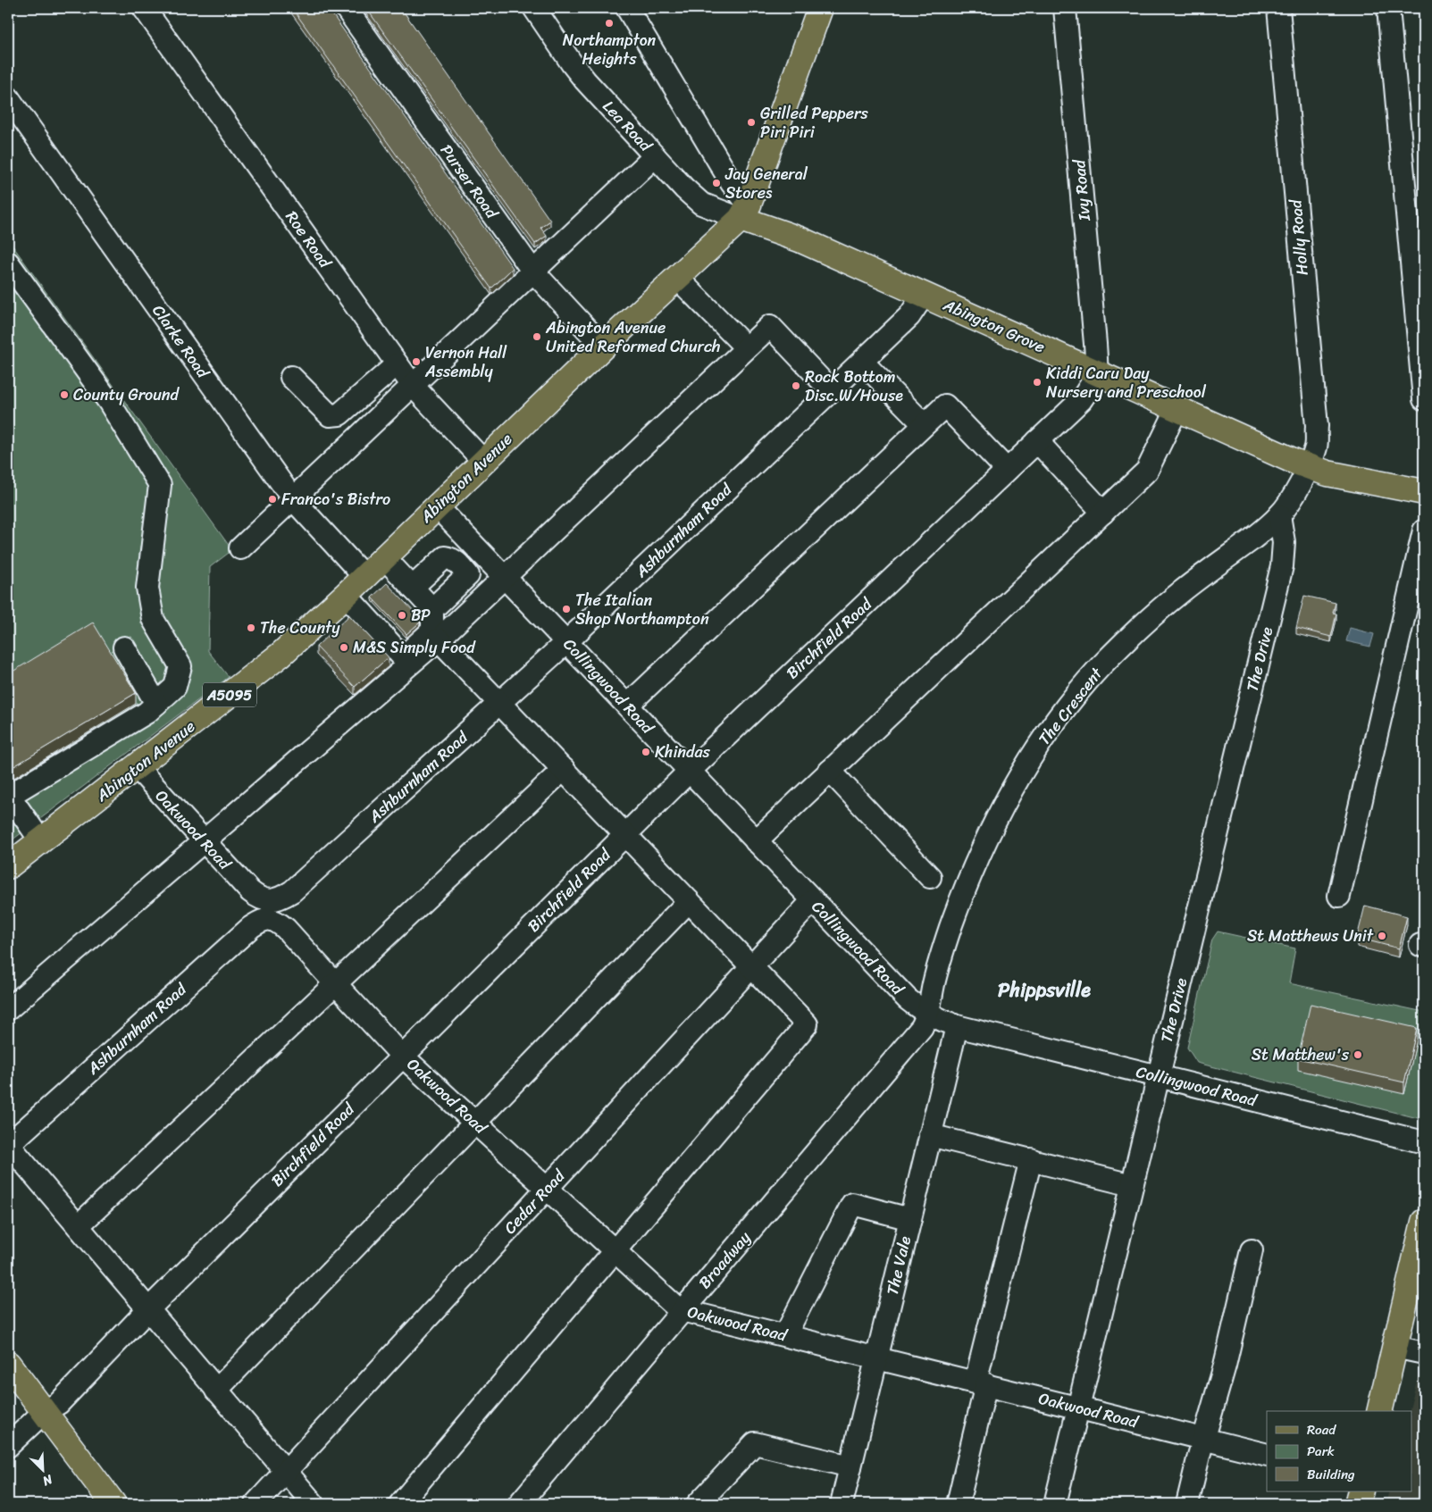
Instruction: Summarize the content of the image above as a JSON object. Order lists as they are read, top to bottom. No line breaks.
{"streets":{"main road":["Abington Grove","Abington Avenue","A5095"],"street":["Lea Road","Purser Road","Ivy Road","Holly Road","Roe Road","Clarke Road","Ashburnham Road","Birchfield Road","The Drive","Collingwood Road","The Crescent","Oakwood Road","Cedar Road","Broadway","The Vale"]},"crossings":[["Lea Road","Abington Grove"],["Lea Road","Abington Avenue"],["Purser Road","Abington Avenue"],["Ivy Road","Abington Grove"],["Ivy Road","Birchfield Road"],["Holly Road","Abington Grove"],["Holly Road","The Crescent"],["Roe Road","Abington Avenue"],["Abington Grove","Abington Avenue"],["Abington Grove","Ashburnham Road"],["Abington Grove","Birchfield Road"],["Abington Grove","The Crescent"],["Clarke Road","Abington Avenue"],["Abington Avenue","Collingwood Road"],["Abington Avenue","Oakwood Road"],["Ashburnham Road","Collingwood Road"],["Ashburnham Road","Oakwood Road"],["Birchfield Road","Collingwood Road"],["Birchfield Road","Oakwood Road"],["The Drive","Collingwood Road"],["The Drive","The Crescent"],["The Drive","Oakwood Road"],["Collingwood Road","The Crescent"],["Collingwood Road","Cedar Road"],["Collingwood Road","Broadway"],["Collingwood Road","The Vale"],["The Crescent","Broadway"],["Oakwood Road","Cedar Road"],["Oakwood Road","Broadway"],["Oakwood Road","The Vale"]],"districts":["Phippsville"],"places":["Northampton Heights","Grilled Peppers Piri Piri","Jay General Stores","Abington Avenue United Reformed Church","Vernon Hall Assembly","Kiddi Caru Day Nursery and Preschool","Rock Bottom Disc.W/House","County Ground","Franco's Bistro","The Italian Shop Northampton","BP","The County","M&S Simply Food","Khindas","St Matthews Unit","St Matthew's"],"legend":["Road","Park","Building"],"north":"bottom right"}
